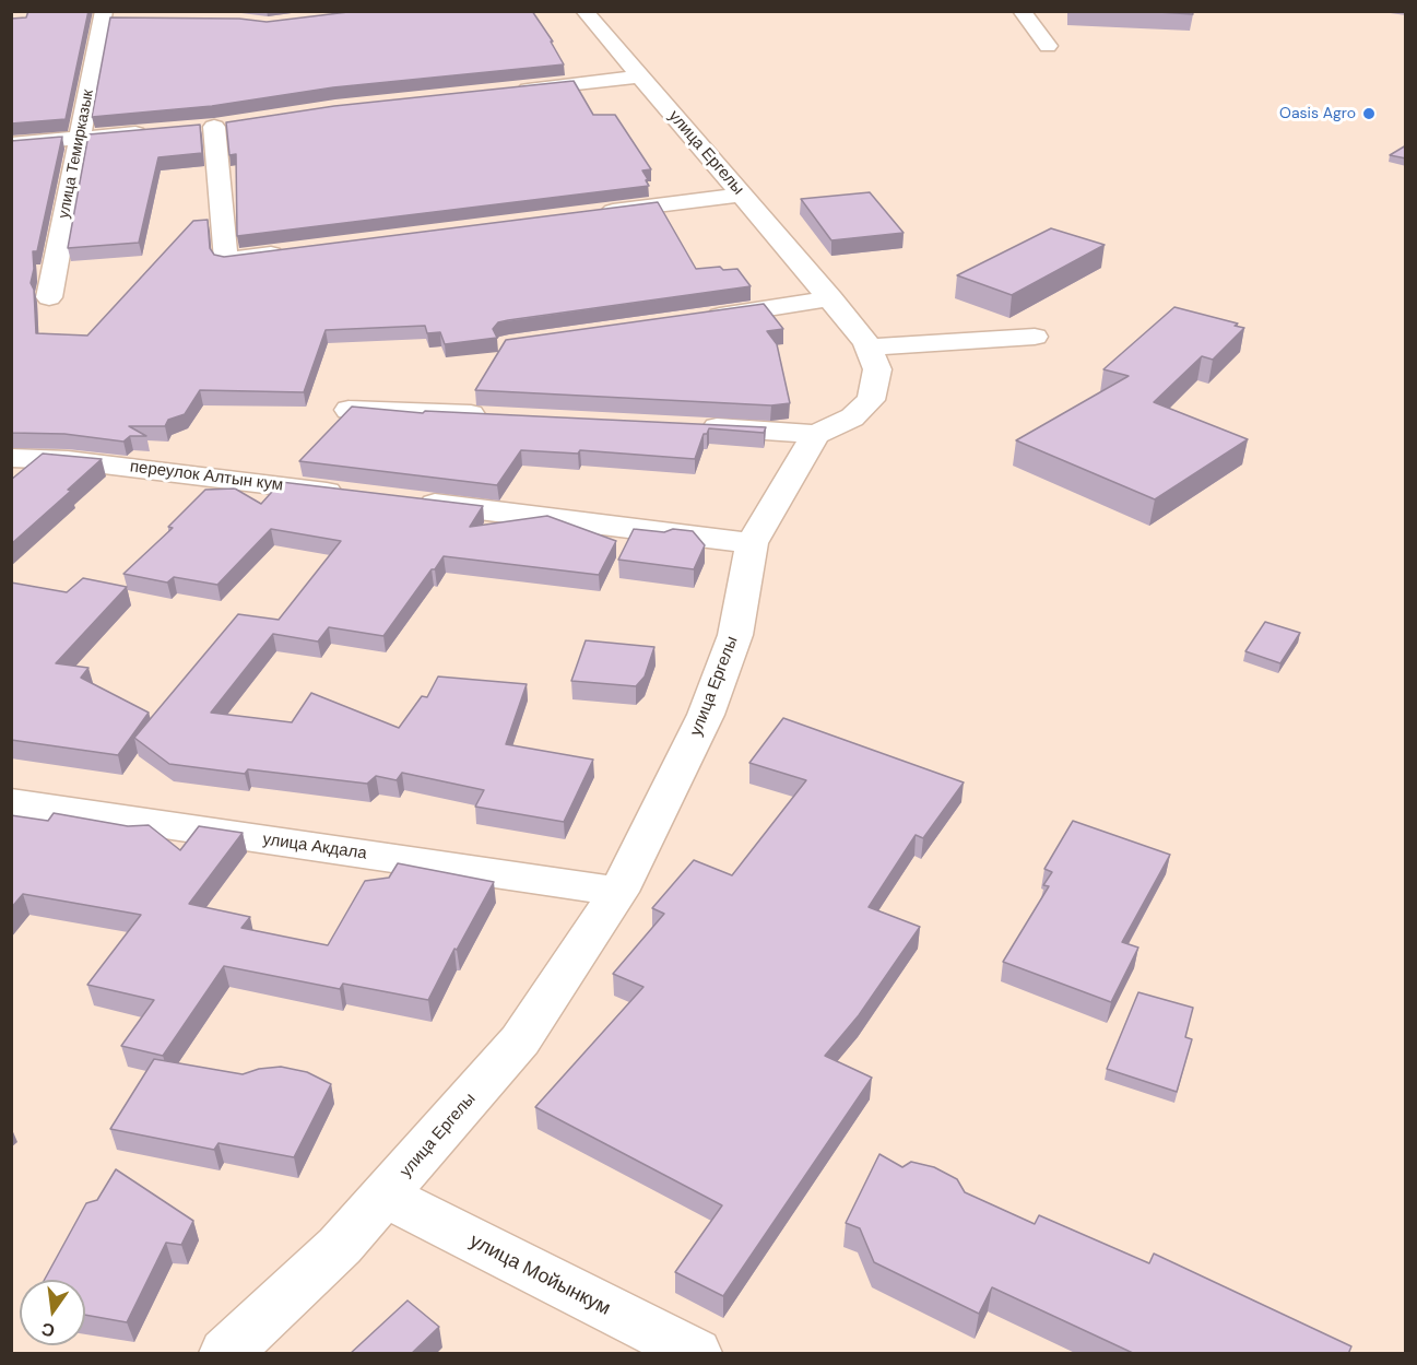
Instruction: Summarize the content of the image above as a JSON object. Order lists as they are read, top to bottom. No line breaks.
{"streets":{"street":["улица Ергелы","улица Темирказык","переулок Алтын кум","улица Акдала","улица Мойынкум"]},"crossings":[["улица Ергелы","улица Акдала"],["улица Ергелы","улица Мойынкум"]],"places":["Oasis Agro"],"north":"bottom"}
